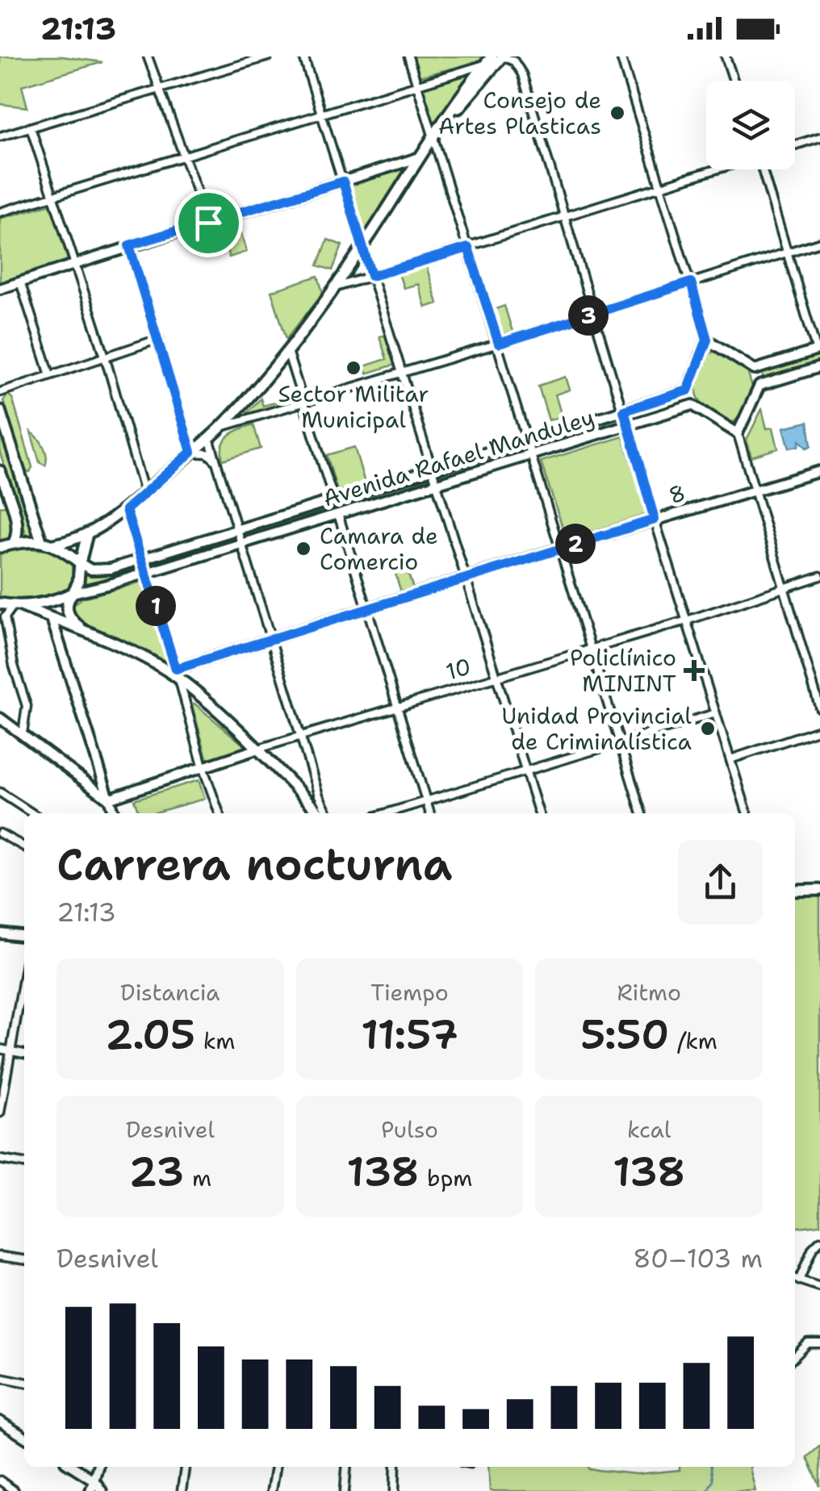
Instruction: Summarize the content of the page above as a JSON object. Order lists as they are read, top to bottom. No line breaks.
{"streets":{"main road":["Avenida Rafael Manduley","8","10"]},"places":{"other":["Consejo de Artes Plasticas","Sector Militar Municipal","Camara de Comercio","Unidad Provincial de Criminalística"],"health":["Policlínico MININT"]},"page":{"status":"21:13","pins":["3","2","1"],"heading":["Carrera nocturna","21:13"],"stats":[["Distancia","2.05 km"],["Tiempo","11:57"],["Ritmo","5:50 /km"],["Desnivel","23 m"],["Pulso","138 bpm"],["kcal","138"]],"chart":["Desnivel","80–103 m"]}}
